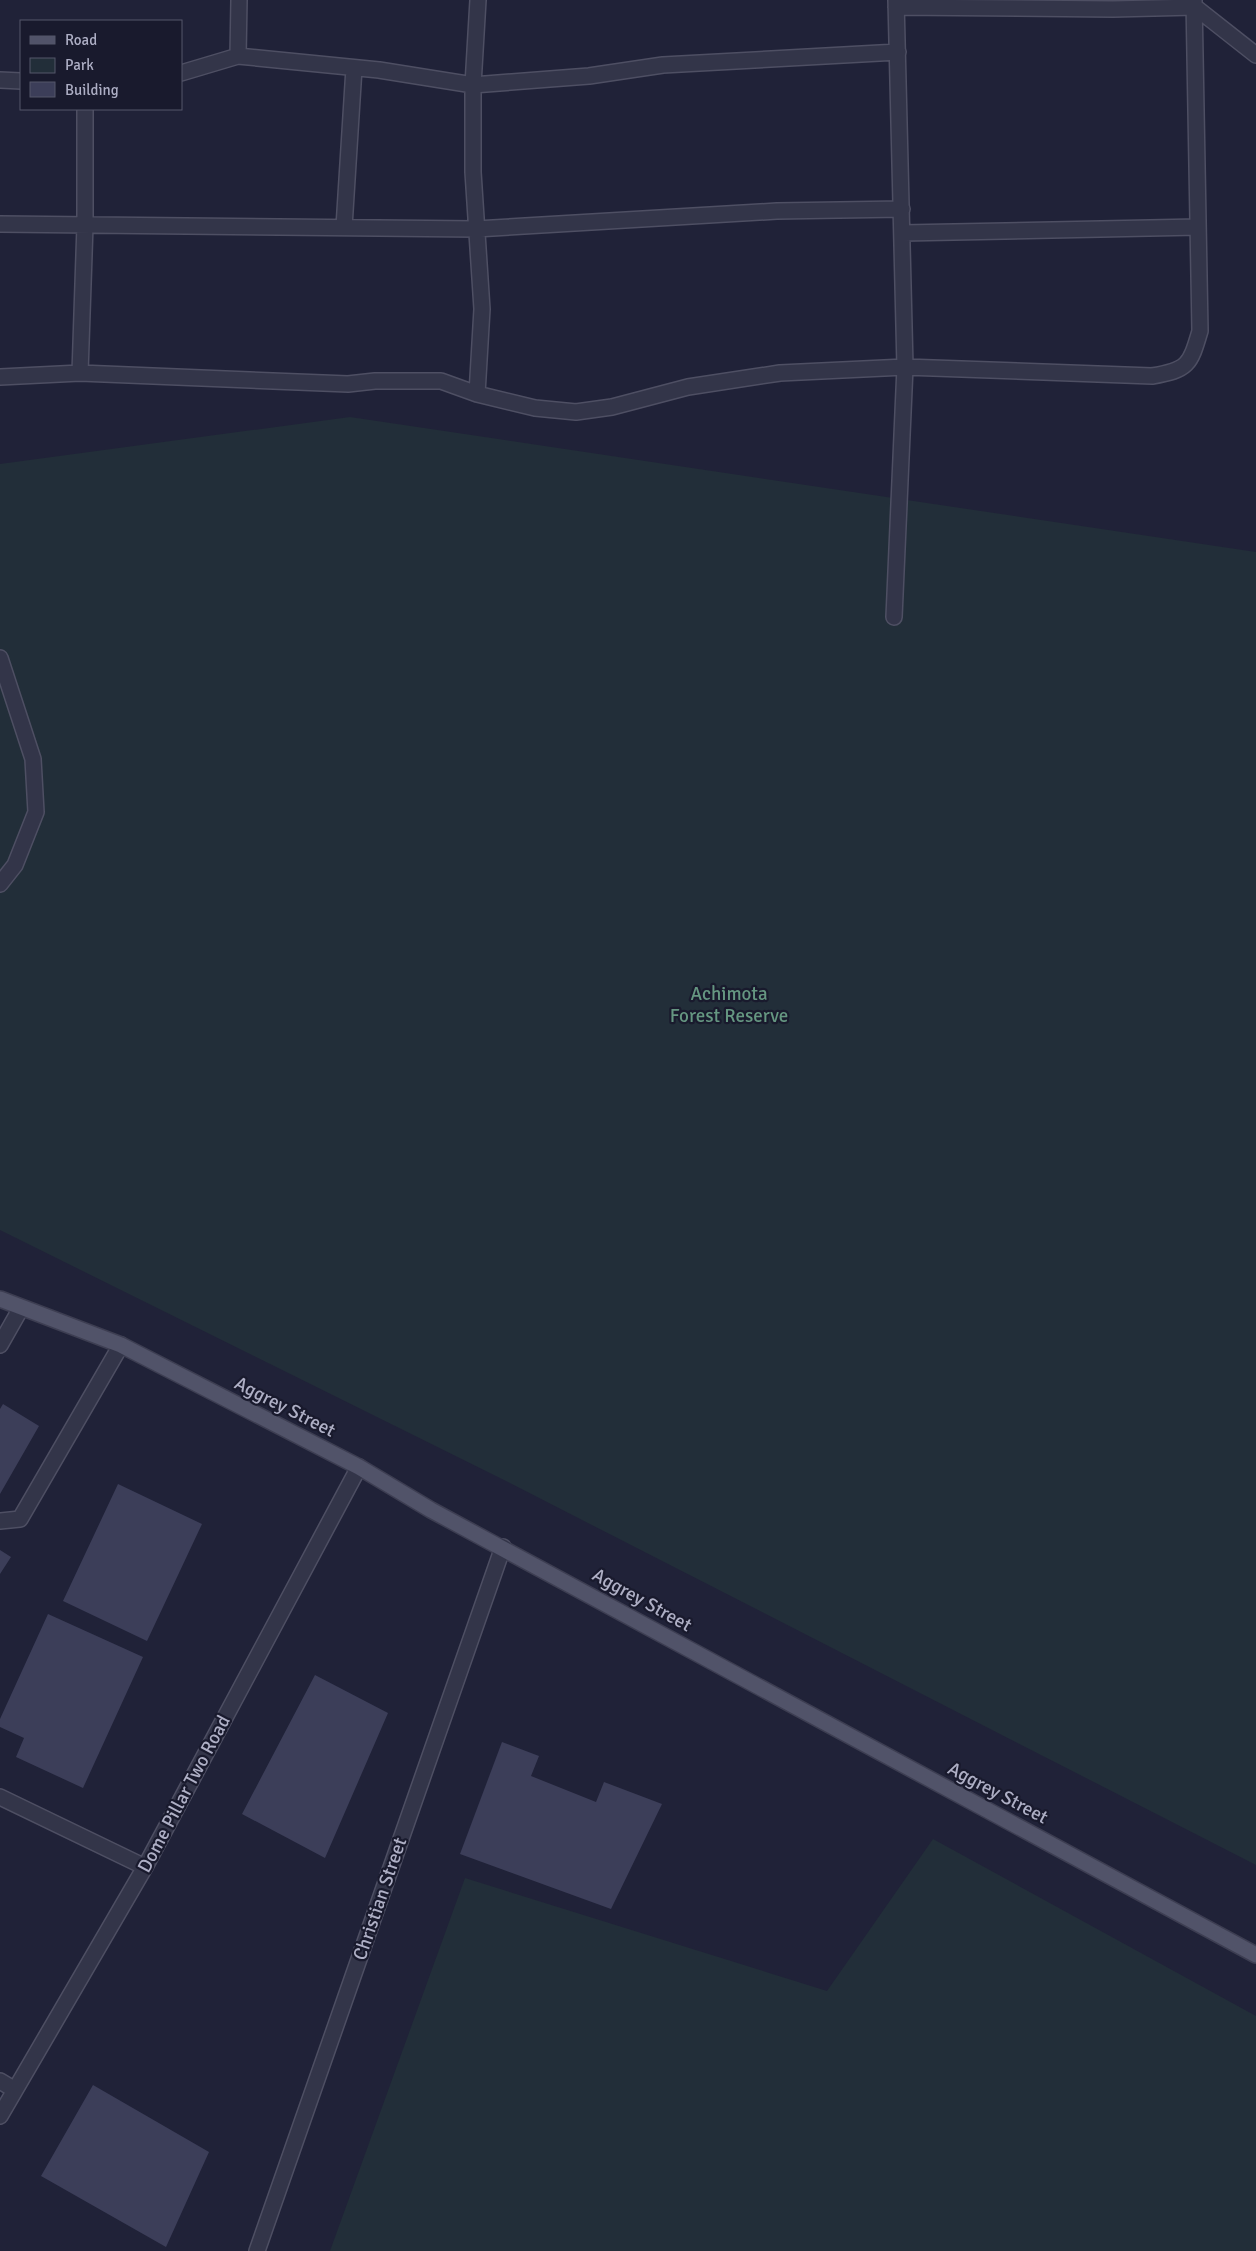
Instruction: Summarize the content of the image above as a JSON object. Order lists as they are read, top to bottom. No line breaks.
{"streets":{"main road":["Aggrey Street"],"street":["Dome Pillar Two Road","Christian Street"]},"crossings":[["Aggrey Street","Dome Pillar Two Road"],["Aggrey Street","Christian Street"]],"parks":["Achimota Forest Reserve"],"legend":["Road","Park","Building"]}
